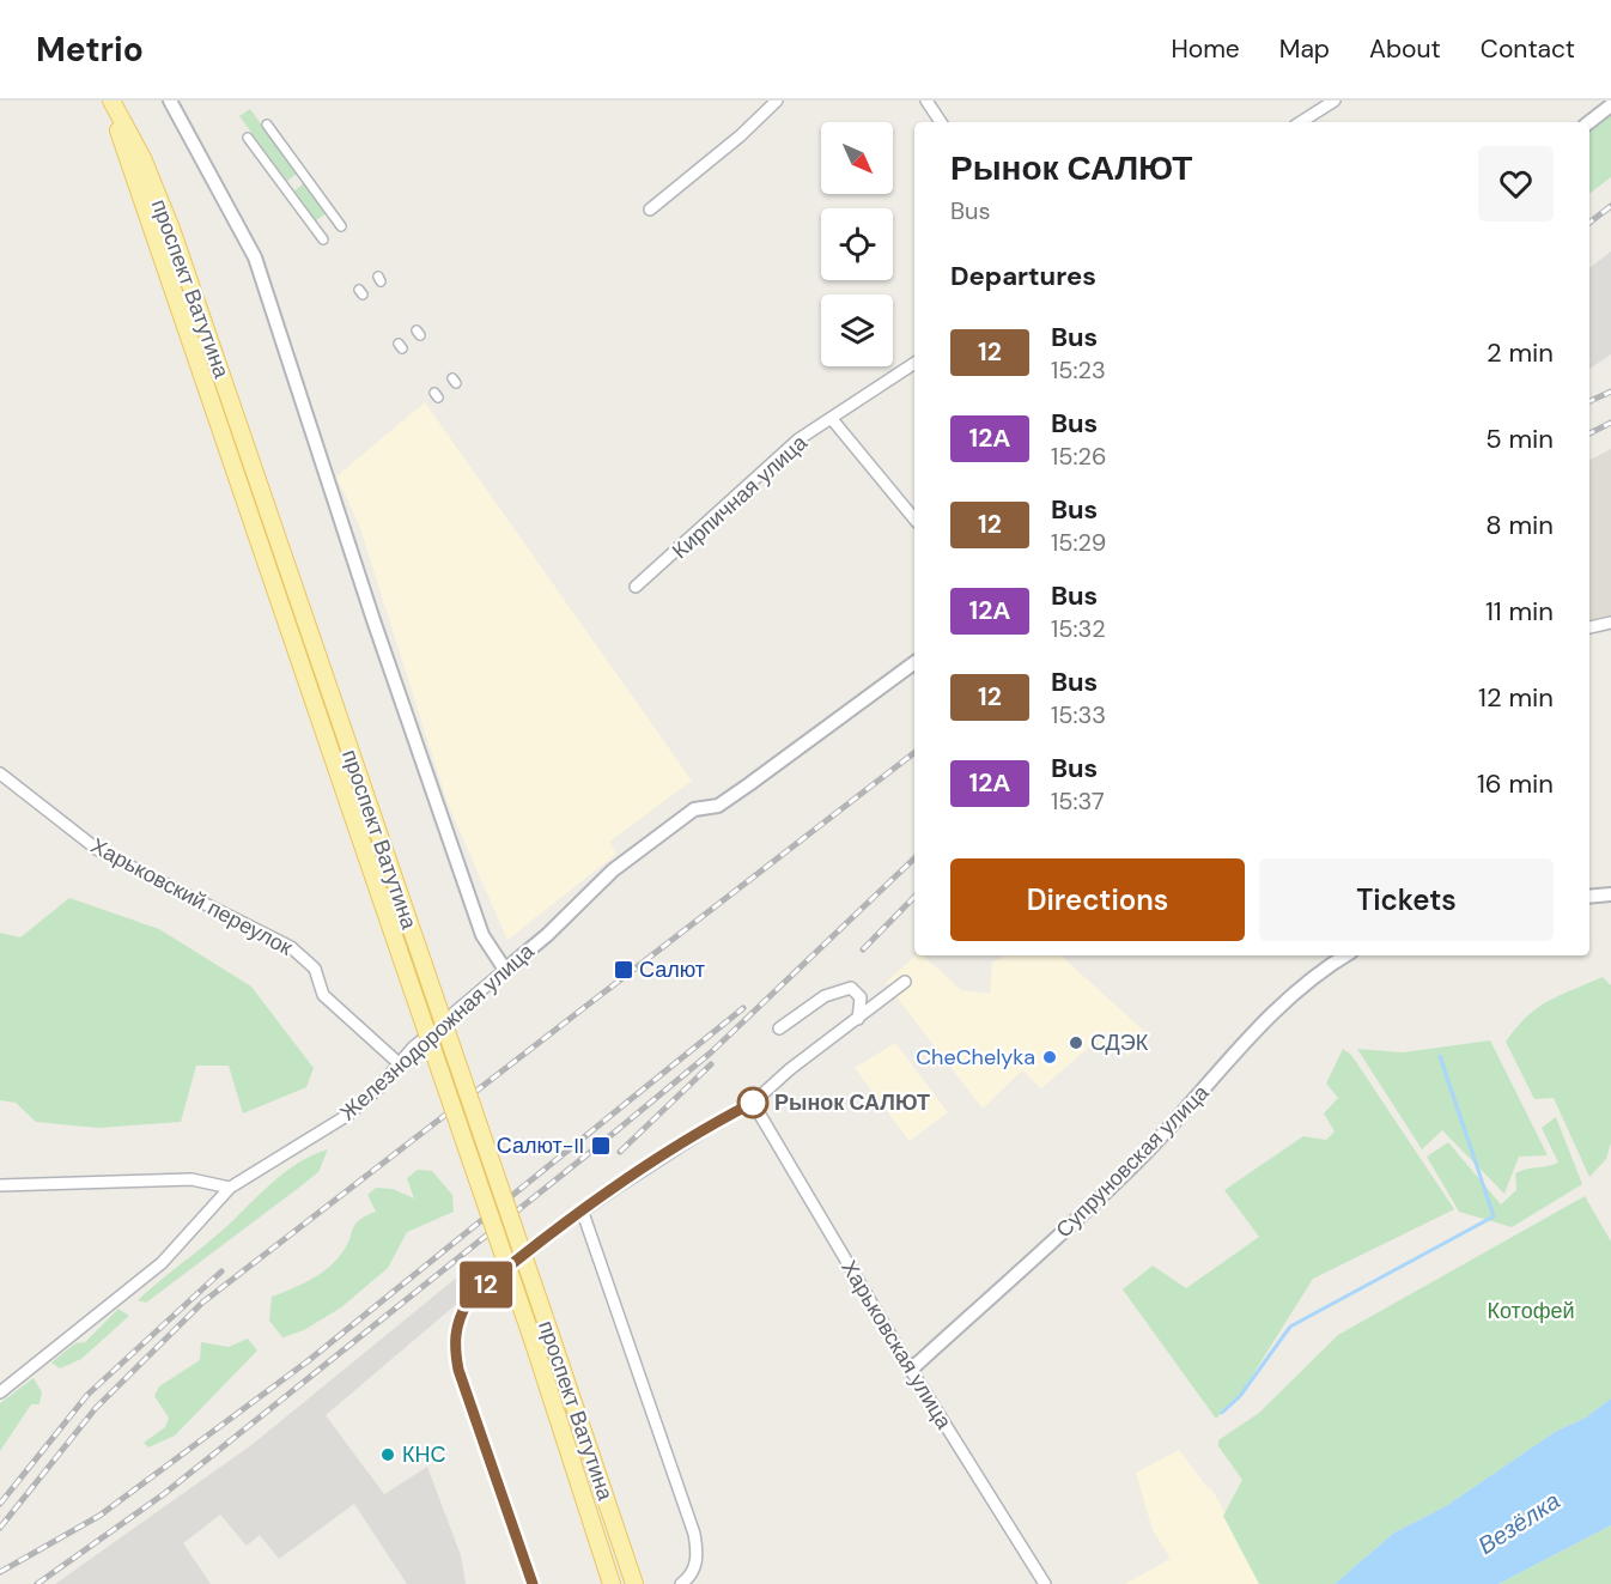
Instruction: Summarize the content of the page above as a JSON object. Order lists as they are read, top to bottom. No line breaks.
{"streets":{"main road":["проспект Ватутина"],"street":["Кирпичная улица","Харьковский переулок","Железнодорожная улица","Супруновская улица","Харьковская улица"]},"crossings":[["Харьковский переулок","Железнодорожная улица"],["Супруновская улица","Харьковская улица"]],"water":["Везёлка"],"parks":["Котофей"],"places":{"transit":["Салют","Салют-II"],"other":["СДЭК","CheChelyka","Рынок САЛЮТ","КНС"]},"lines":["bus line 12"],"north":"bottom right","page":{"header":"Metrio","nav":["Home","Map","About","Contact"],"on_map":"12","heading":[["Рынок САЛЮТ","Bus"],"Departures"],"list":[{"mark":"12","name":"Bus","note":"15:23","value":"2 min"},{"mark":"12А","name":"Bus","note":"15:26","value":"5 min"},{"mark":"12","name":"Bus","note":"15:29","value":"8 min"},{"mark":"12А","name":"Bus","note":"15:32","value":"11 min"},{"mark":"12","name":"Bus","note":"15:33","value":"12 min"},{"mark":"12А","name":"Bus","note":"15:37","value":"16 min"}],"buttons":["Directions","Tickets"]}}
